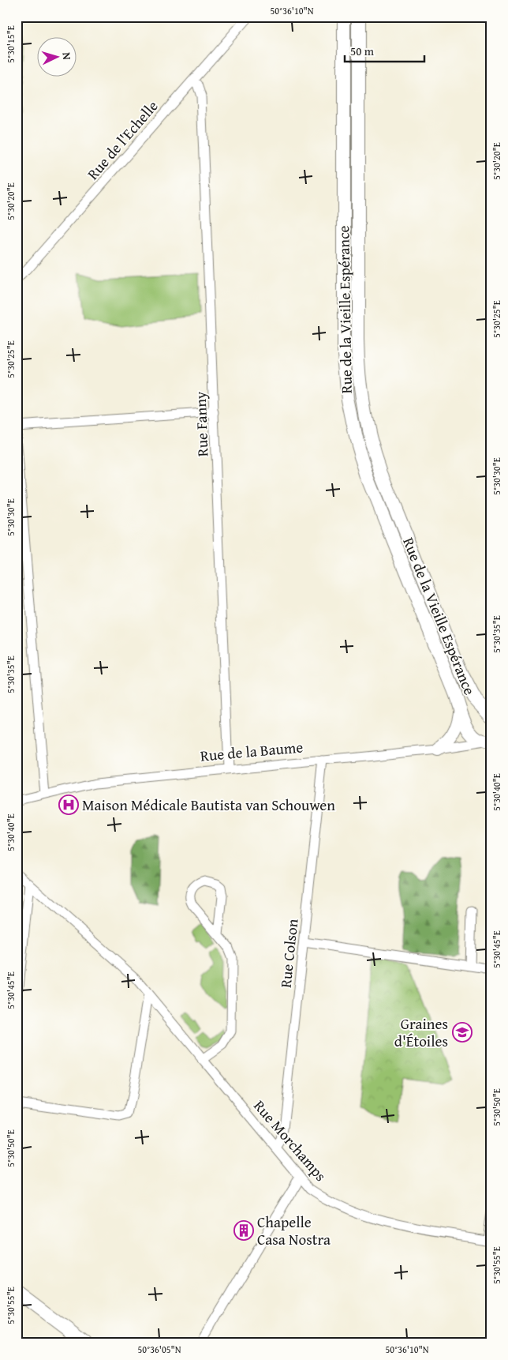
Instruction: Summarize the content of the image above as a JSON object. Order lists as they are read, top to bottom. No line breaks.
{"streets":{"street":["Rue de l'Echelle","Rue de la Vieille Espérance","Rue Fanny","Rue de la Baume","Rue Colson","Rue Morchamps"]},"crossings":[["Rue de l'Echelle","Rue Fanny"],["Rue de la Vieille Espérance","Rue de la Baume"],["Rue Fanny","Rue de la Baume"],["Rue de la Baume","Rue Colson"],["Rue Colson","Rue Morchamps"]],"places":{"hospital":["Maison Médicale Bautista van Schouwen"],"school or university":["Graines d'Étoiles"],"building":["Chapelle Casa Nostra"]},"scale_bar":"50 m","north":"right","coordinates":["50°36'10\"N","5°30'15\"E","5°30'20\"E","5°30'25\"E","5°30'30\"E","5°30'35\"E","5°30'40\"E","5°30'45\"E","5°30'50\"E","5°30'55\"E","50°36'05\"N"]}
